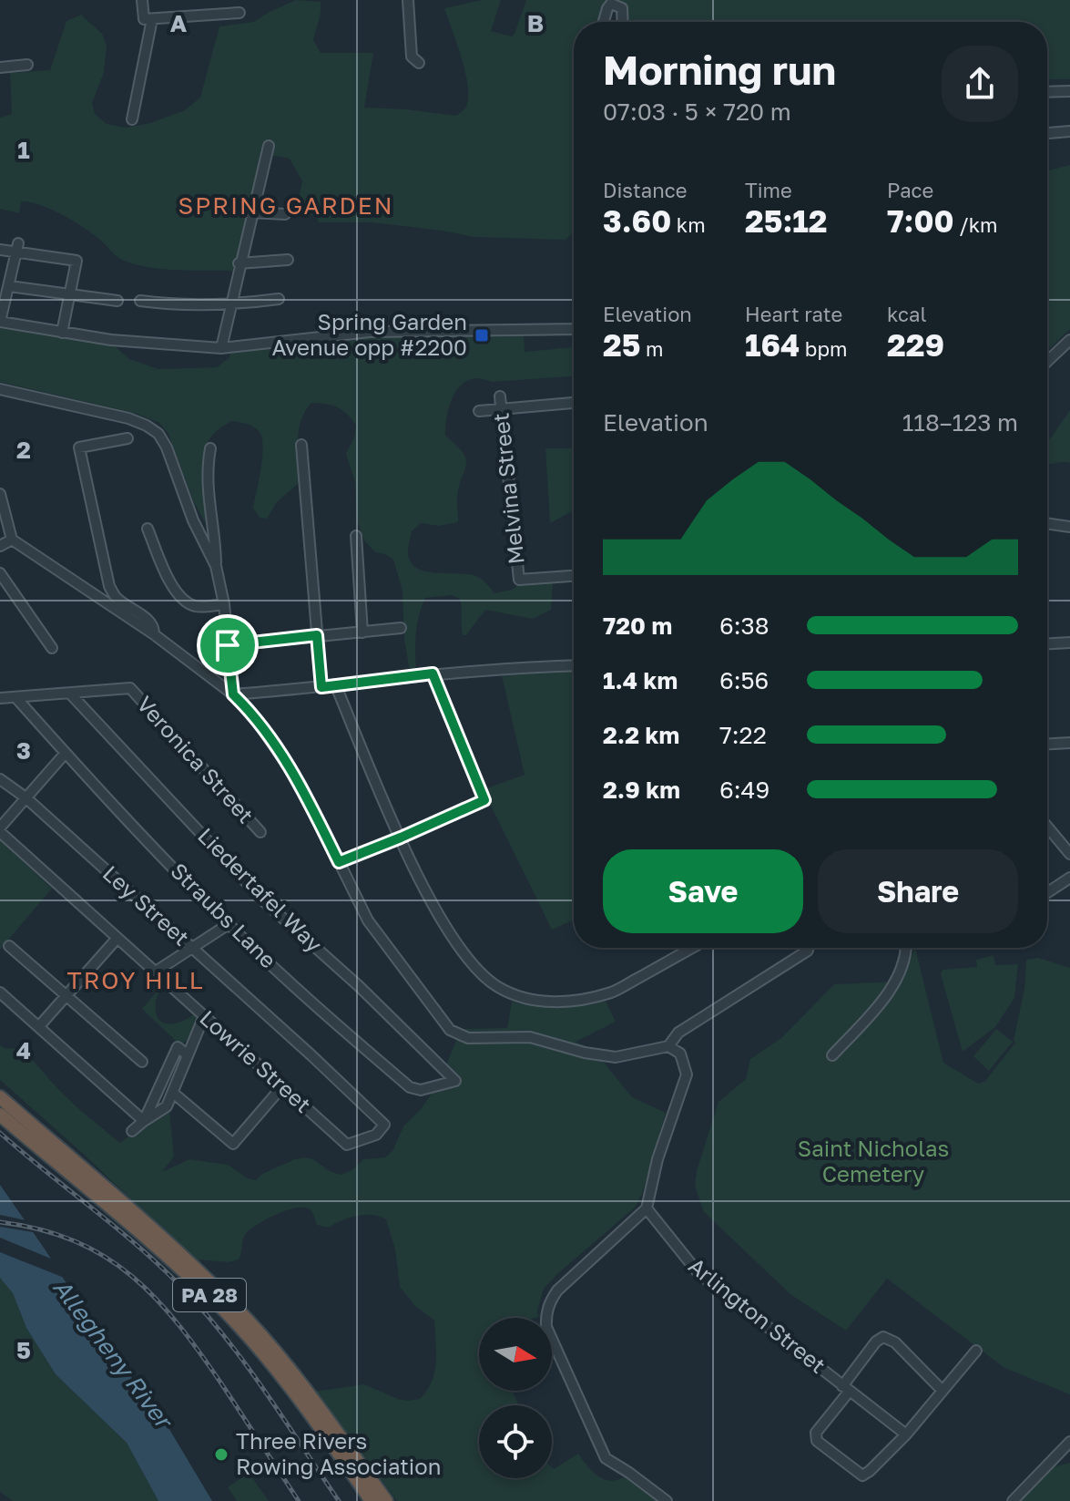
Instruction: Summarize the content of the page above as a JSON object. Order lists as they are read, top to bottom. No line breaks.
{"streets":{"highway":["PA 28"],"street":["Melvina Street","Veronica Street","Liedertafel Way","Ley Street","Straubs Lane","Lowrie Street","Arlington Street"]},"crossings":[["Veronica Street","Liedertafel Way"],["Liedertafel Way","Straubs Lane"],["Ley Street","Lowrie Street"]],"districts":["SPRING GARDEN","TROY HILL"],"water":["Allegheny River"],"parks":["Saint Nicholas Cemetery"],"places":{"transit":["Spring Garden Avenue opp #2200"],"other":["Three Rivers Rowing Association"]},"north":"right","page":{"heading":["Morning run","07:03 · 5 × 720 m"],"stats":[["Distance","3.60 km"],["Time","25:12"],["Pace","7:00 /km"],["Elevation","25 m"],["Heart rate","164 bpm"],["kcal","229"]],"chart":["Elevation","118–123 m"],"list":[{"name":"720 m","note":"6:38"},{"name":"1.4 km","note":"6:56"},{"name":"2.2 km","note":"7:22"},{"name":"2.9 km","note":"6:49"}],"buttons":["Save","Share"]},"grid":{"columns":["A","B"],"rows":["1","2","3","4","5"]}}
